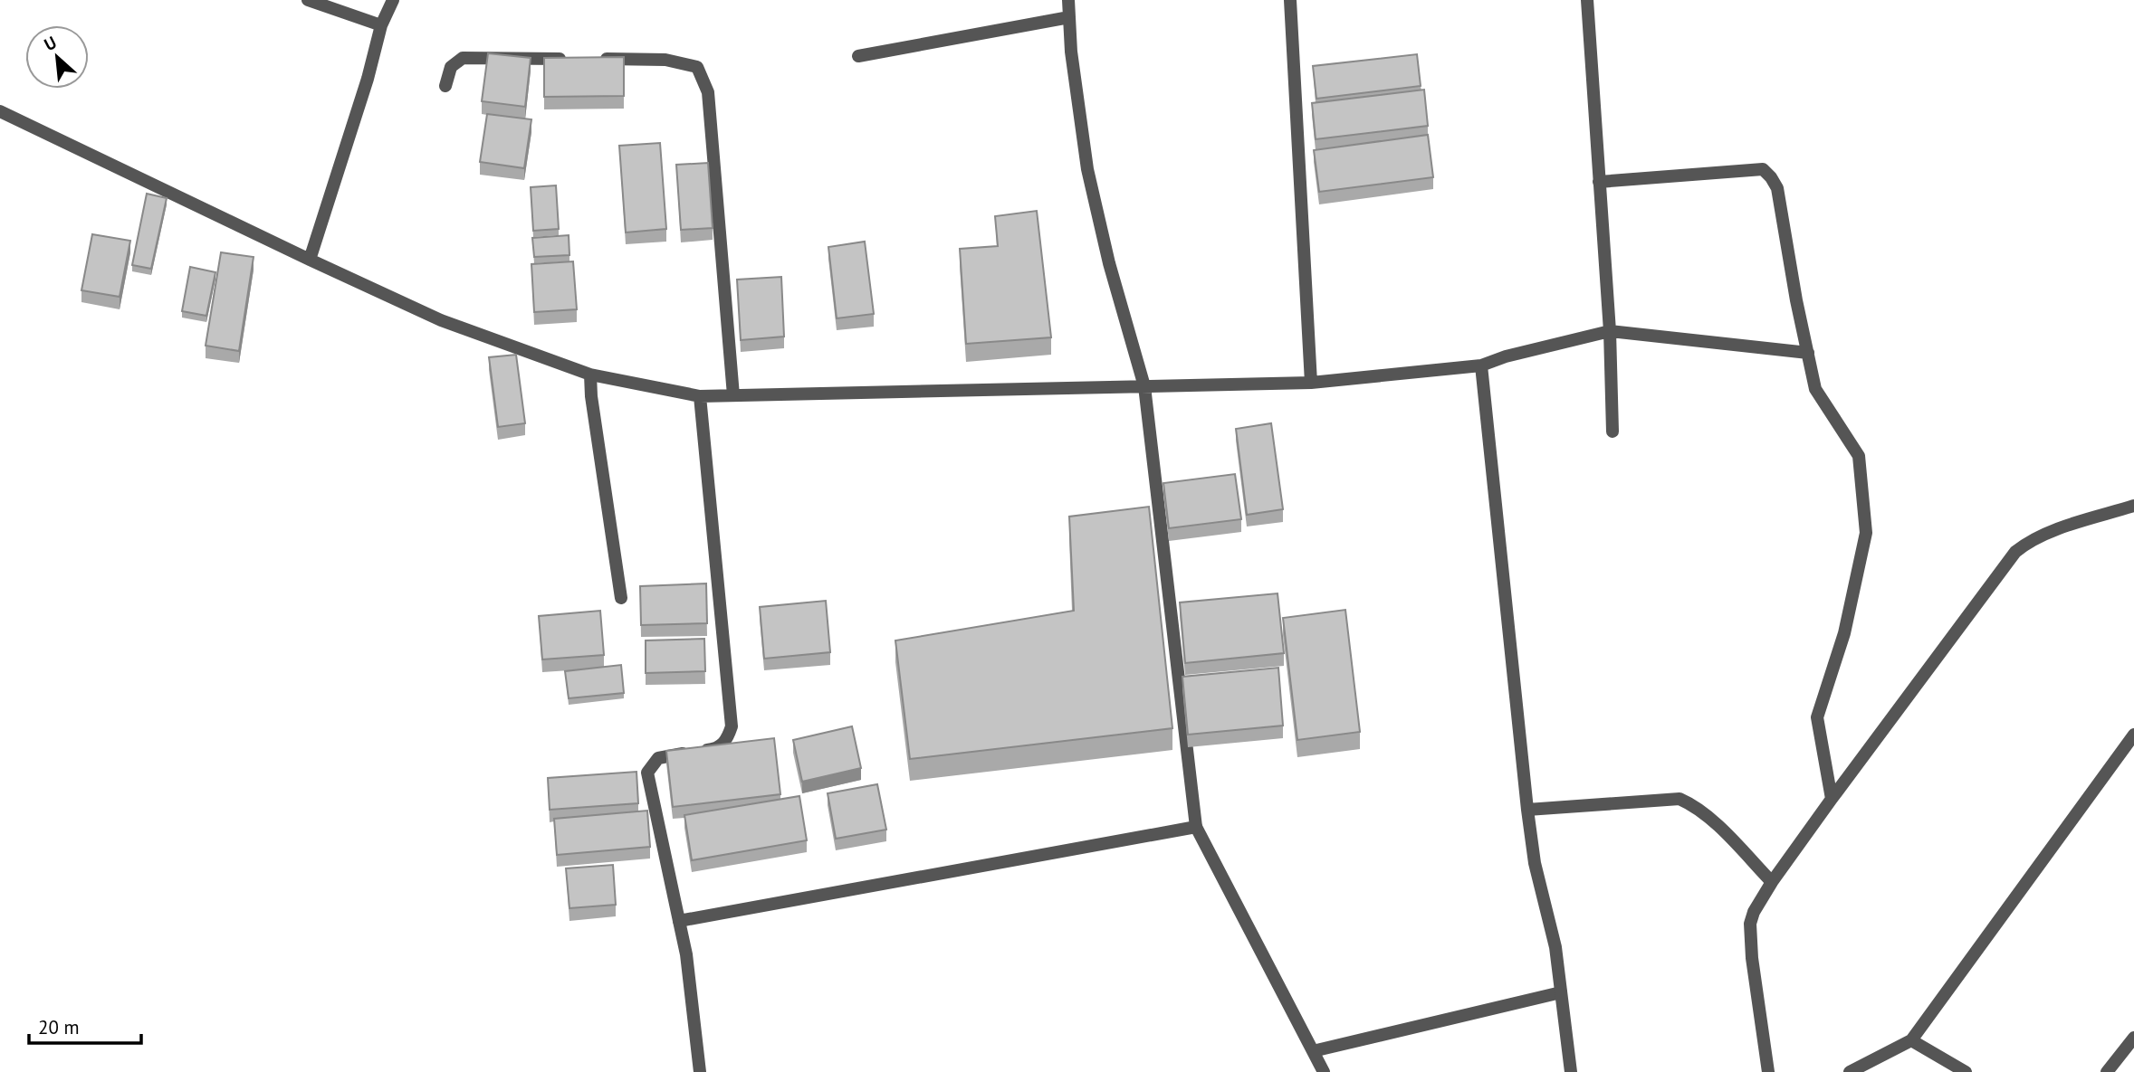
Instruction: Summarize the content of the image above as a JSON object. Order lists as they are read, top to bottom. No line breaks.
{"scale_bar":"20 m","north":"top left"}
